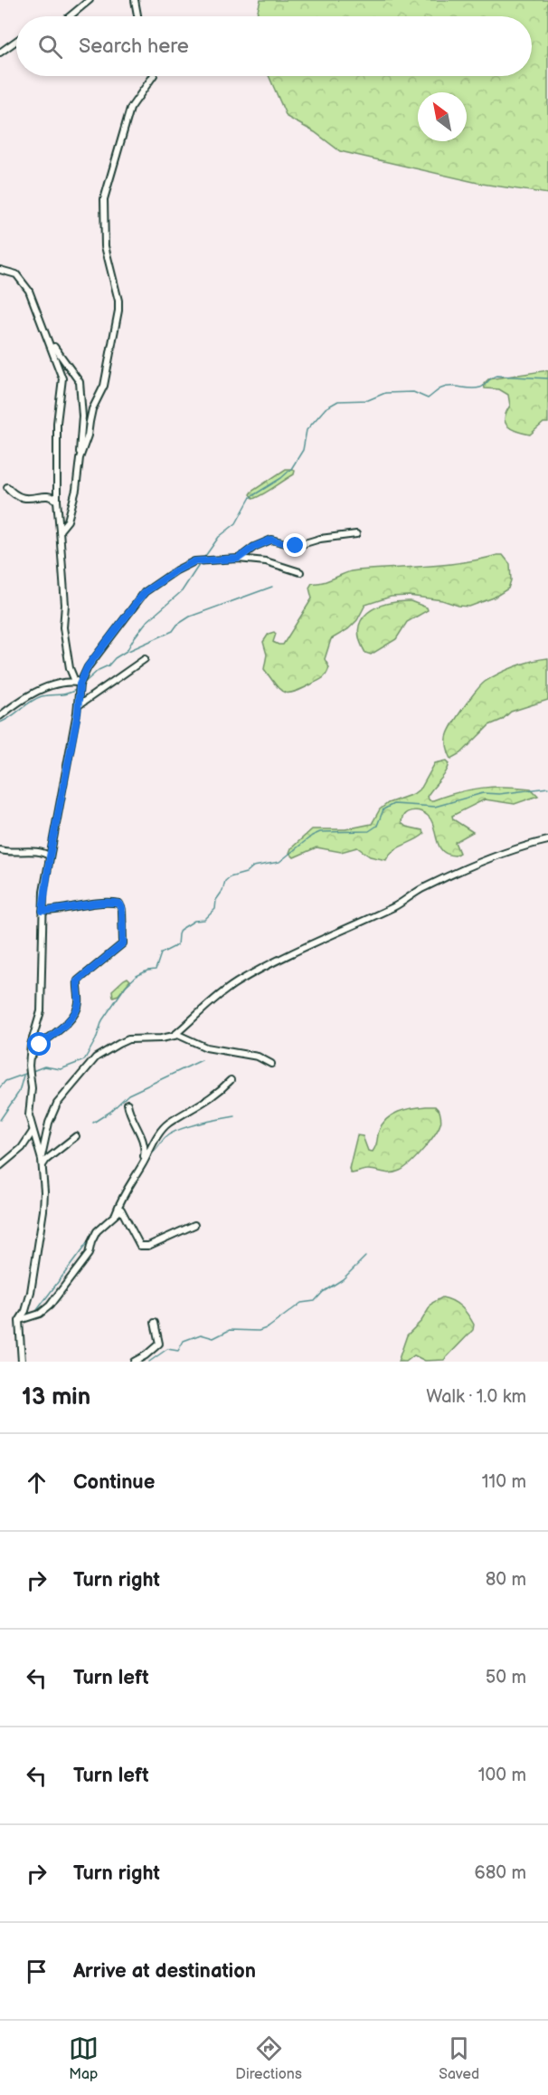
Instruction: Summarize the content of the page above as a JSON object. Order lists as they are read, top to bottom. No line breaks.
{"north":"top left","page":{"search":"Search here","heading":["13 min","Walk · 1.0 km"],"list":[["Continue","110 m"],["Turn right","80 m"],["Turn left","50 m"],["Turn left","100 m"],["Turn right","680 m"],"Arrive at destination"],"nav":["Map","Directions","Saved"]}}
